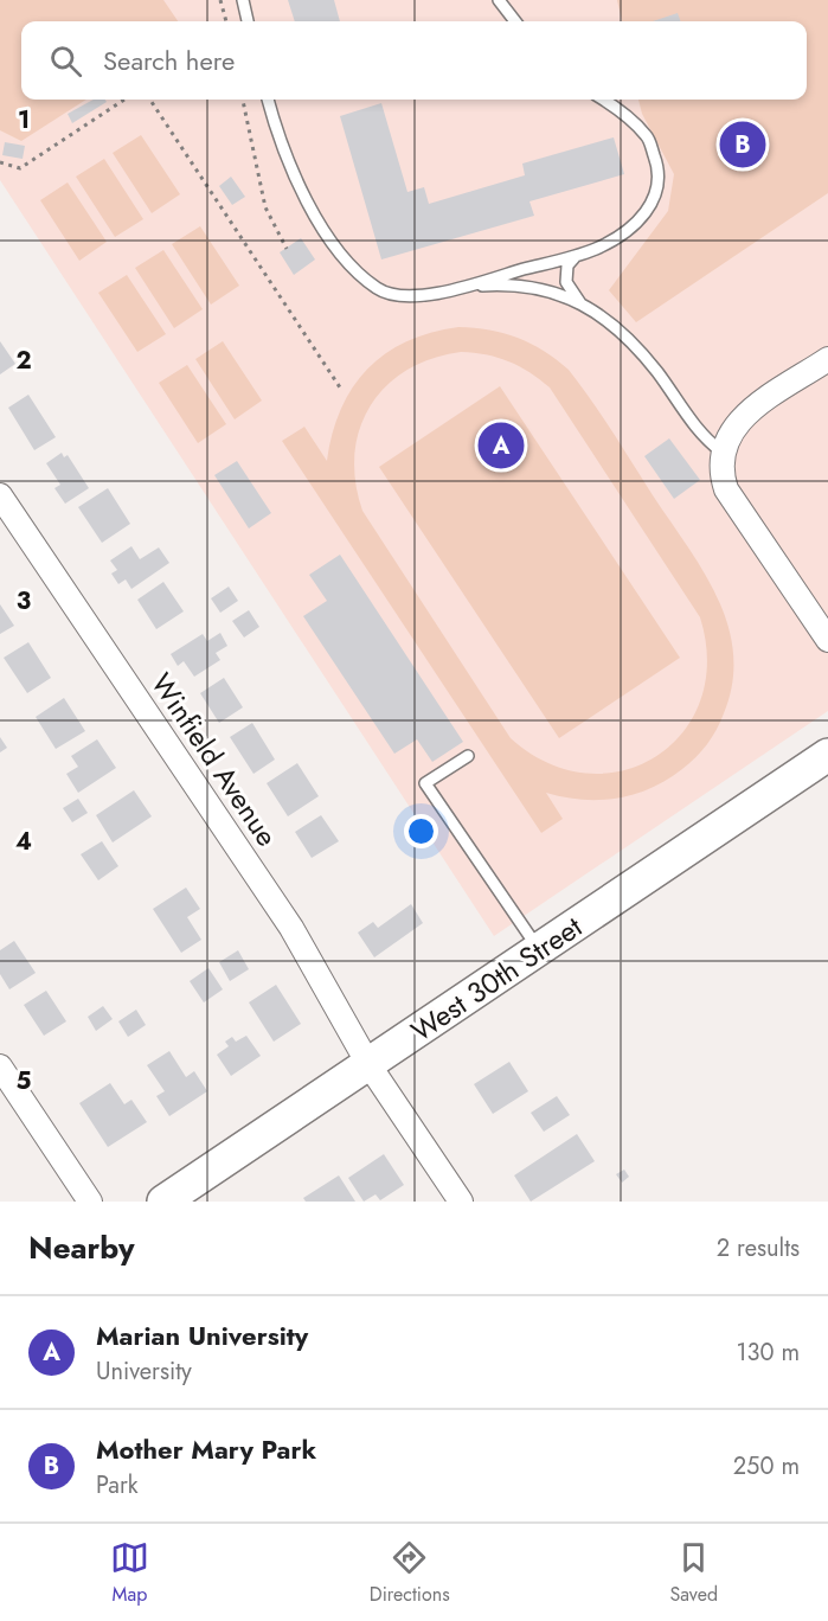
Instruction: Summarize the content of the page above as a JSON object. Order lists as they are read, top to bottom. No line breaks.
{"streets":{"main road":["West 30th Street"],"street":["Winfield Avenue"]},"crossings":[["Winfield Avenue","West 30th Street"]],"page":{"search":"Search here","pins":["B","A"],"heading":["Nearby","2 results"],"list":[{"mark":"A","name":"Marian University","note":"University","value":"130 m"},{"mark":"B","name":"Mother Mary Park","note":"Park","value":"250 m"}],"nav":["Map","Directions","Saved"]},"grid":{"rows":["1","2","3","4","5"]}}
